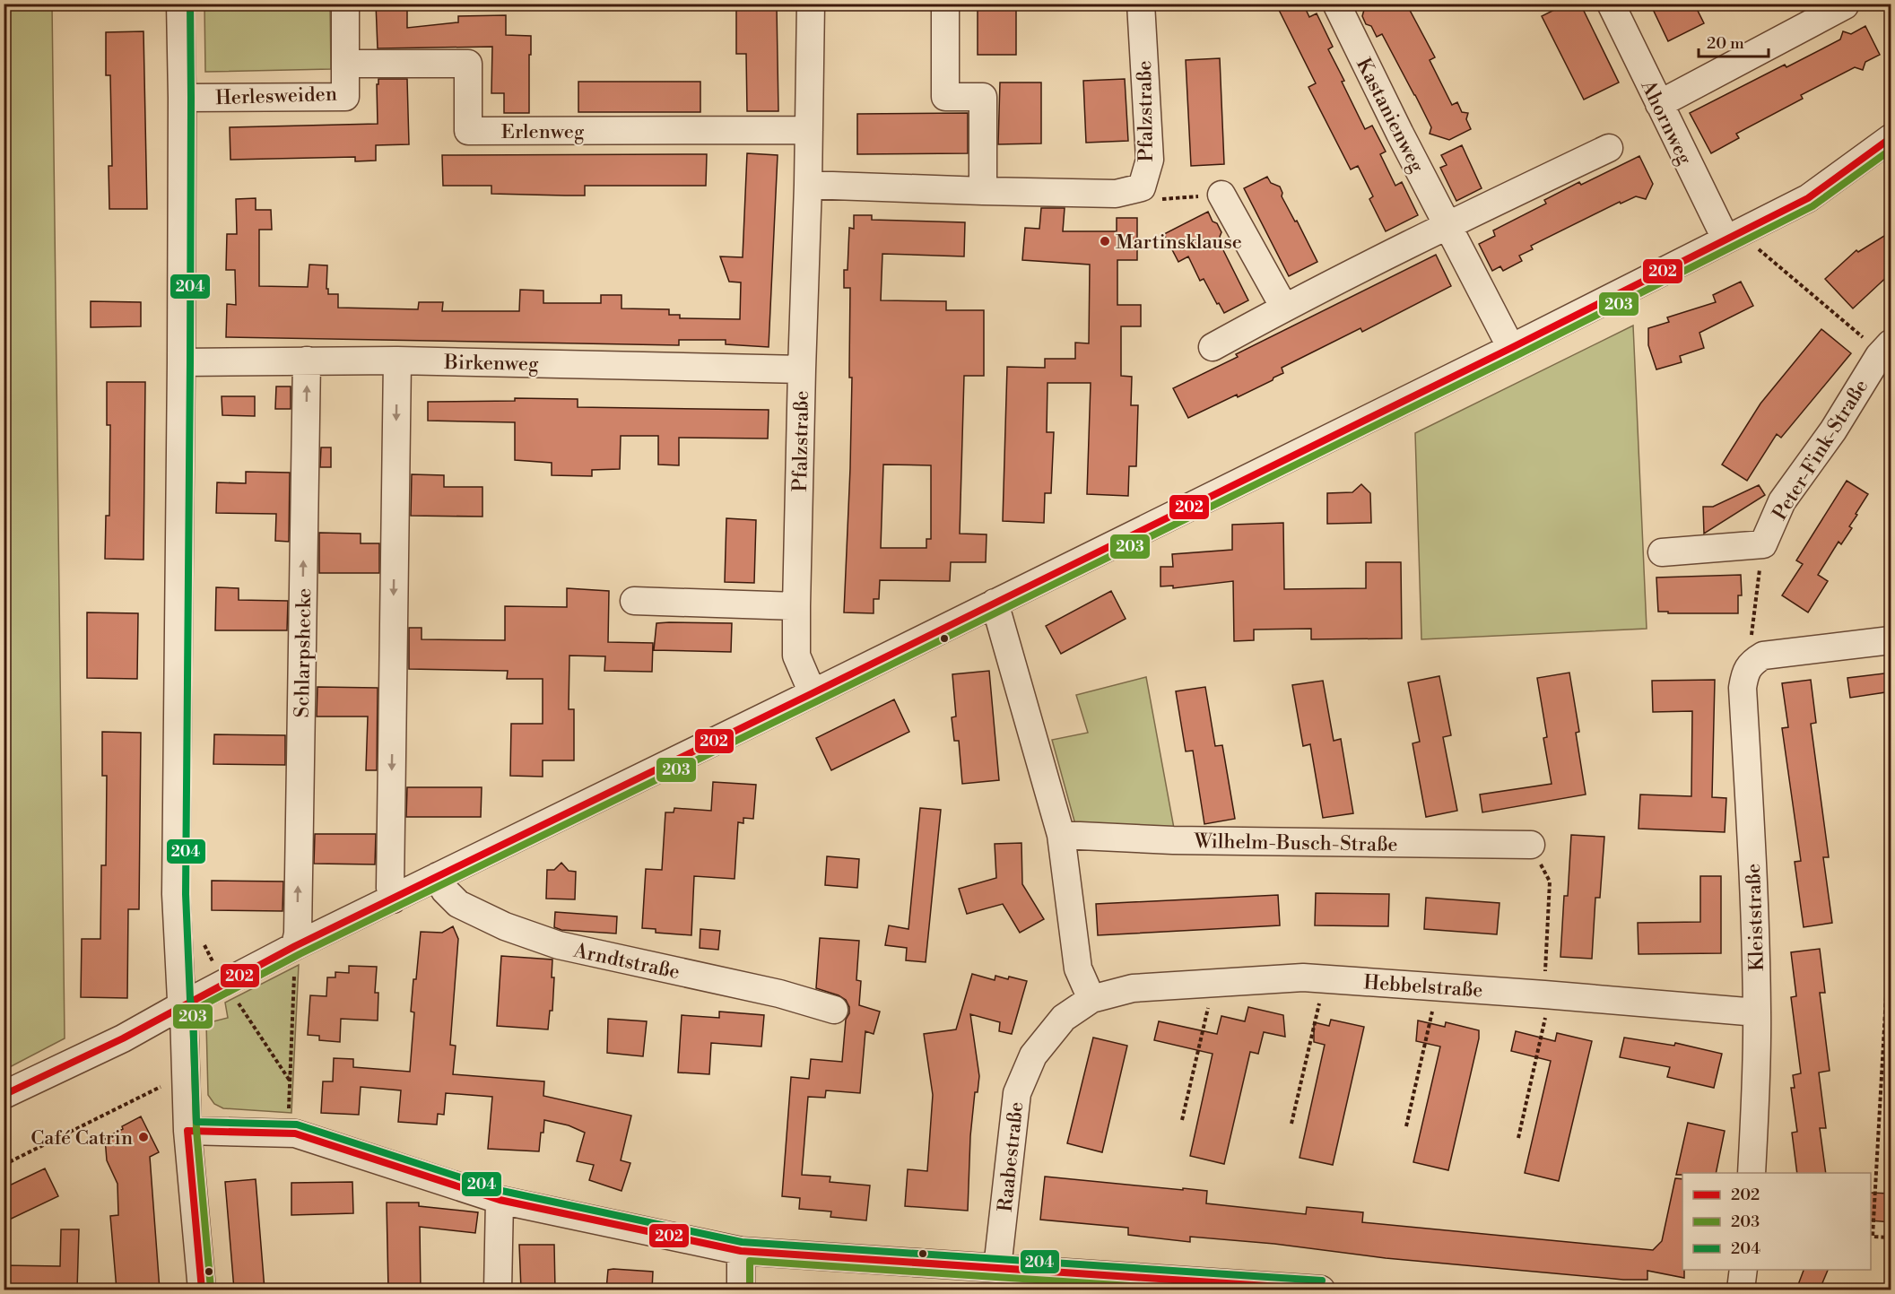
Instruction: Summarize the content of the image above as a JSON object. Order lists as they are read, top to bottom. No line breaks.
{"streets":{"street":["Herlesweiden","Pfalzstraße","Kastanienweg","Ahornweg","Erlenweg","Birkenweg","Peter-Fink-Straße","Schlarpshecke","Wilhelm-Busch-Straße","Kleiststraße","Arndtstraße","Hebbelstraße","Raabestraße"]},"crossings":[["Herlesweiden","Erlenweg"],["Pfalzstraße","Erlenweg"],["Pfalzstraße","Birkenweg"],["Ahornweg","Peter-Fink-Straße"],["Birkenweg","Schlarpshecke"],["Peter-Fink-Straße","Kleiststraße"],["Kleiststraße","Hebbelstraße"],["Hebbelstraße","Raabestraße"]],"places":["Martinsklause","Café Catrin"],"lines":["transit line 204","transit line 202","transit line 203"],"legend":["202","203","204"],"scale_bar":"20 m"}
